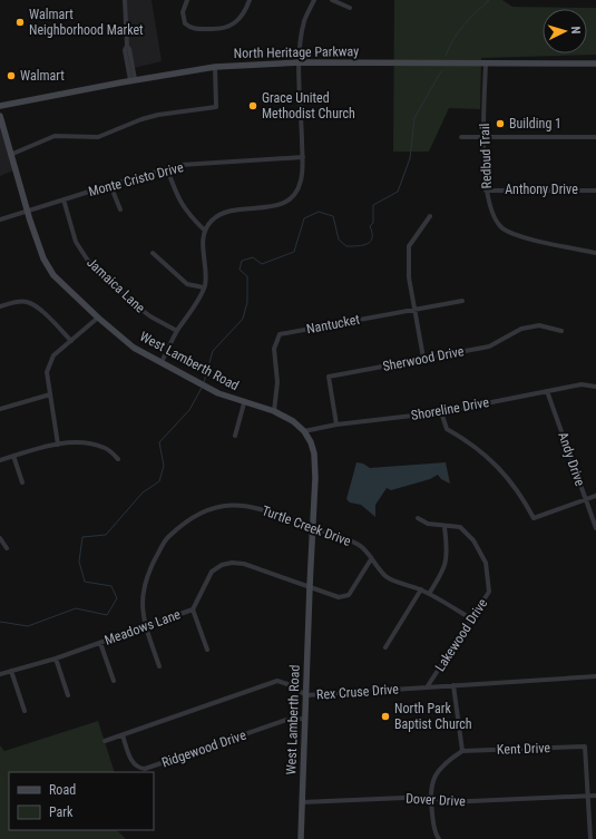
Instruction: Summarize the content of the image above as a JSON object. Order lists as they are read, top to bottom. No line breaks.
{"streets":{"street":["North Heritage Parkway","Redbud Trail","Monte Cristo Drive","Anthony Drive","Jamaica Lane","Nantucket","Sherwood Drive","West Lamberth Road","Shoreline Drive","Andy Drive","Turtle Creek Drive","Meadows Lane","Lakewood Drive","Rex Cruse Drive","Ridgewood Drive","Kent Drive","Dover Drive"]},"crossings":[["North Heritage Parkway","Redbud Trail"],["Redbud Trail","Anthony Drive"],["Monte Cristo Drive","Jamaica Lane"],["Monte Cristo Drive","West Lamberth Road"],["Nantucket","West Lamberth Road"],["Sherwood Drive","Shoreline Drive"],["West Lamberth Road","Shoreline Drive"],["West Lamberth Road","Turtle Creek Drive"],["West Lamberth Road","Meadows Lane"],["West Lamberth Road","Rex Cruse Drive"],["West Lamberth Road","Ridgewood Drive"],["West Lamberth Road","Dover Drive"],["Shoreline Drive","Andy Drive"],["Turtle Creek Drive","Meadows Lane"],["Turtle Creek Drive","Lakewood Drive"],["Lakewood Drive","Rex Cruse Drive"],["Rex Cruse Drive","Ridgewood Drive"],["Kent Drive","Dover Drive"]],"places":["Walmart Neighborhood Market","Walmart","Grace United Methodist Church","Building 1","North Park Baptist Church"],"legend":["Road","Park"],"north":"right"}
